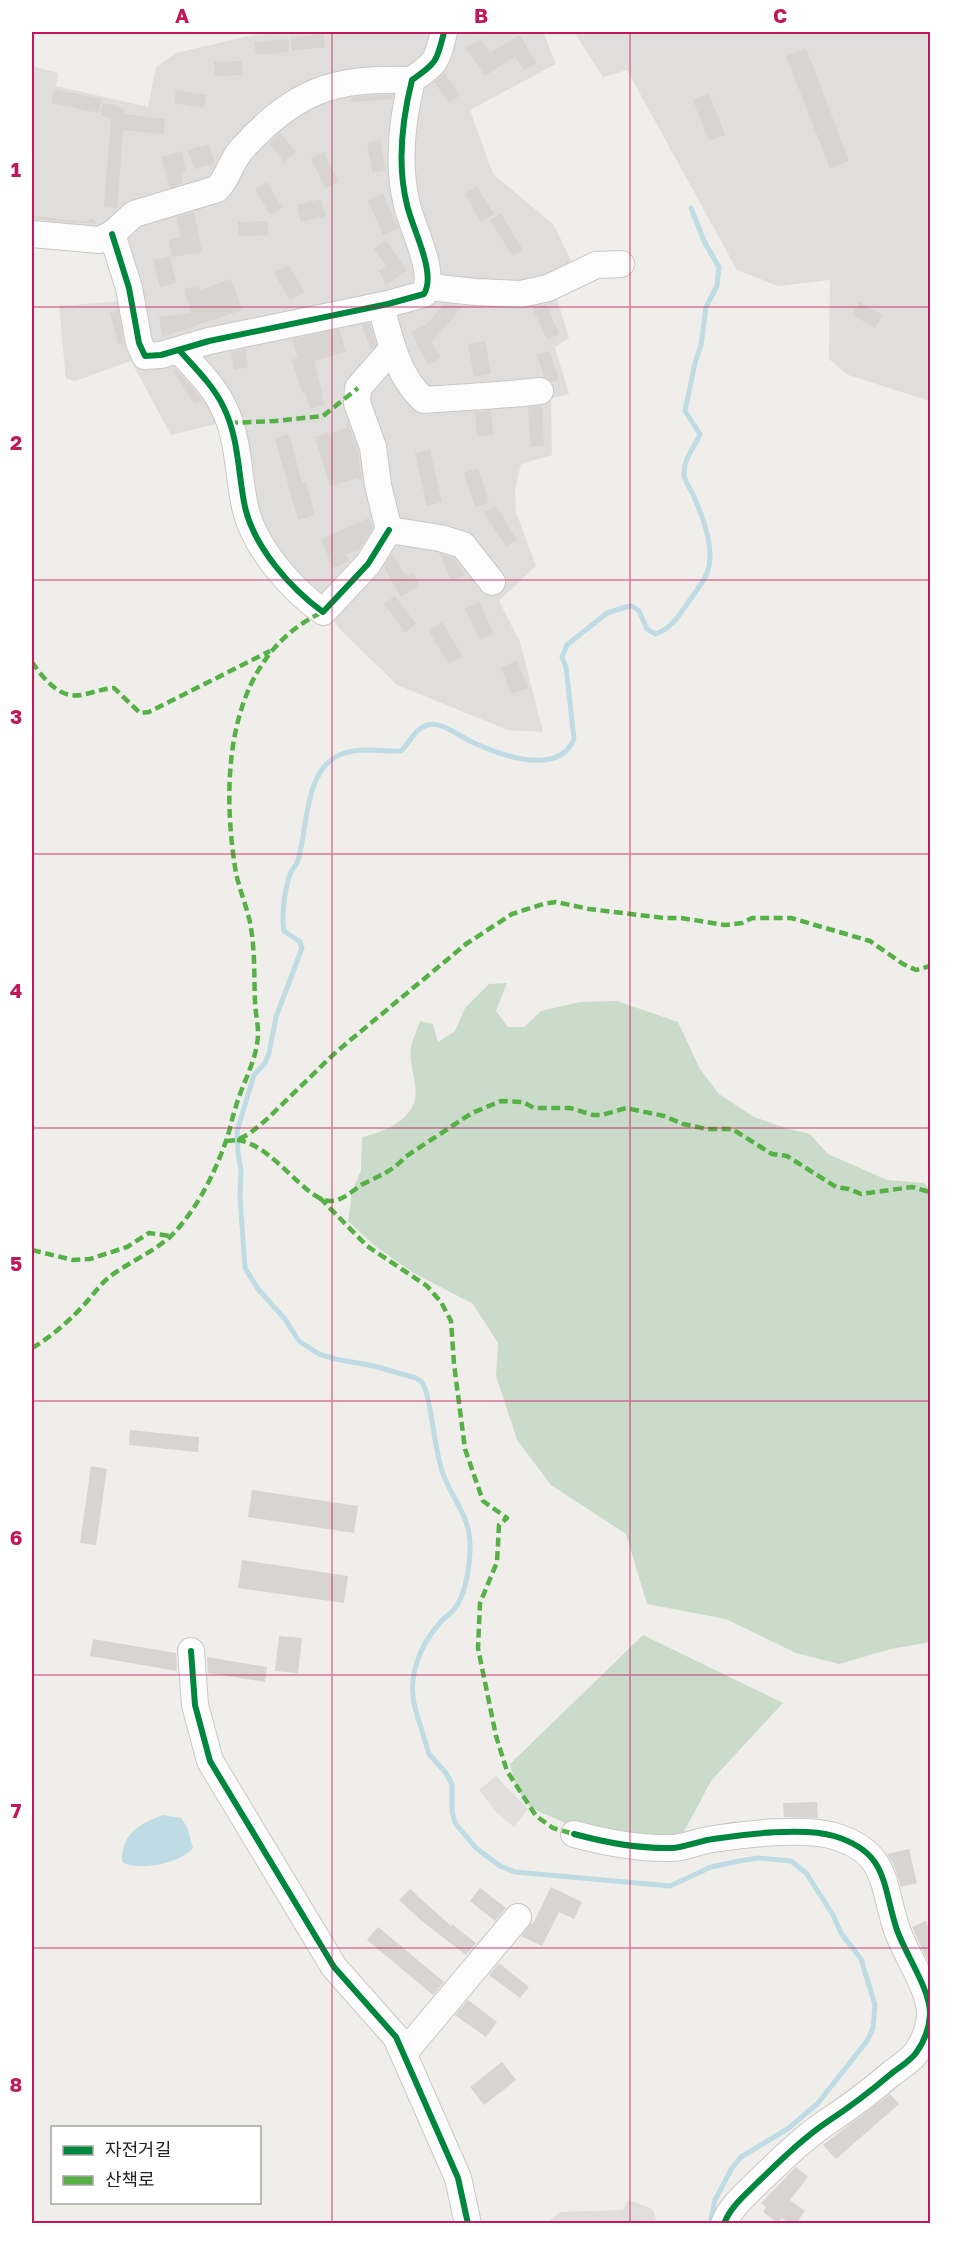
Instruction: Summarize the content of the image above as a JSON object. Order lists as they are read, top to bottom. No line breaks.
{"legend":["자전거길","산책로"],"grid":{"columns":["A","B","C"],"rows":["1","2","3","4","5","6","7","8"]}}
